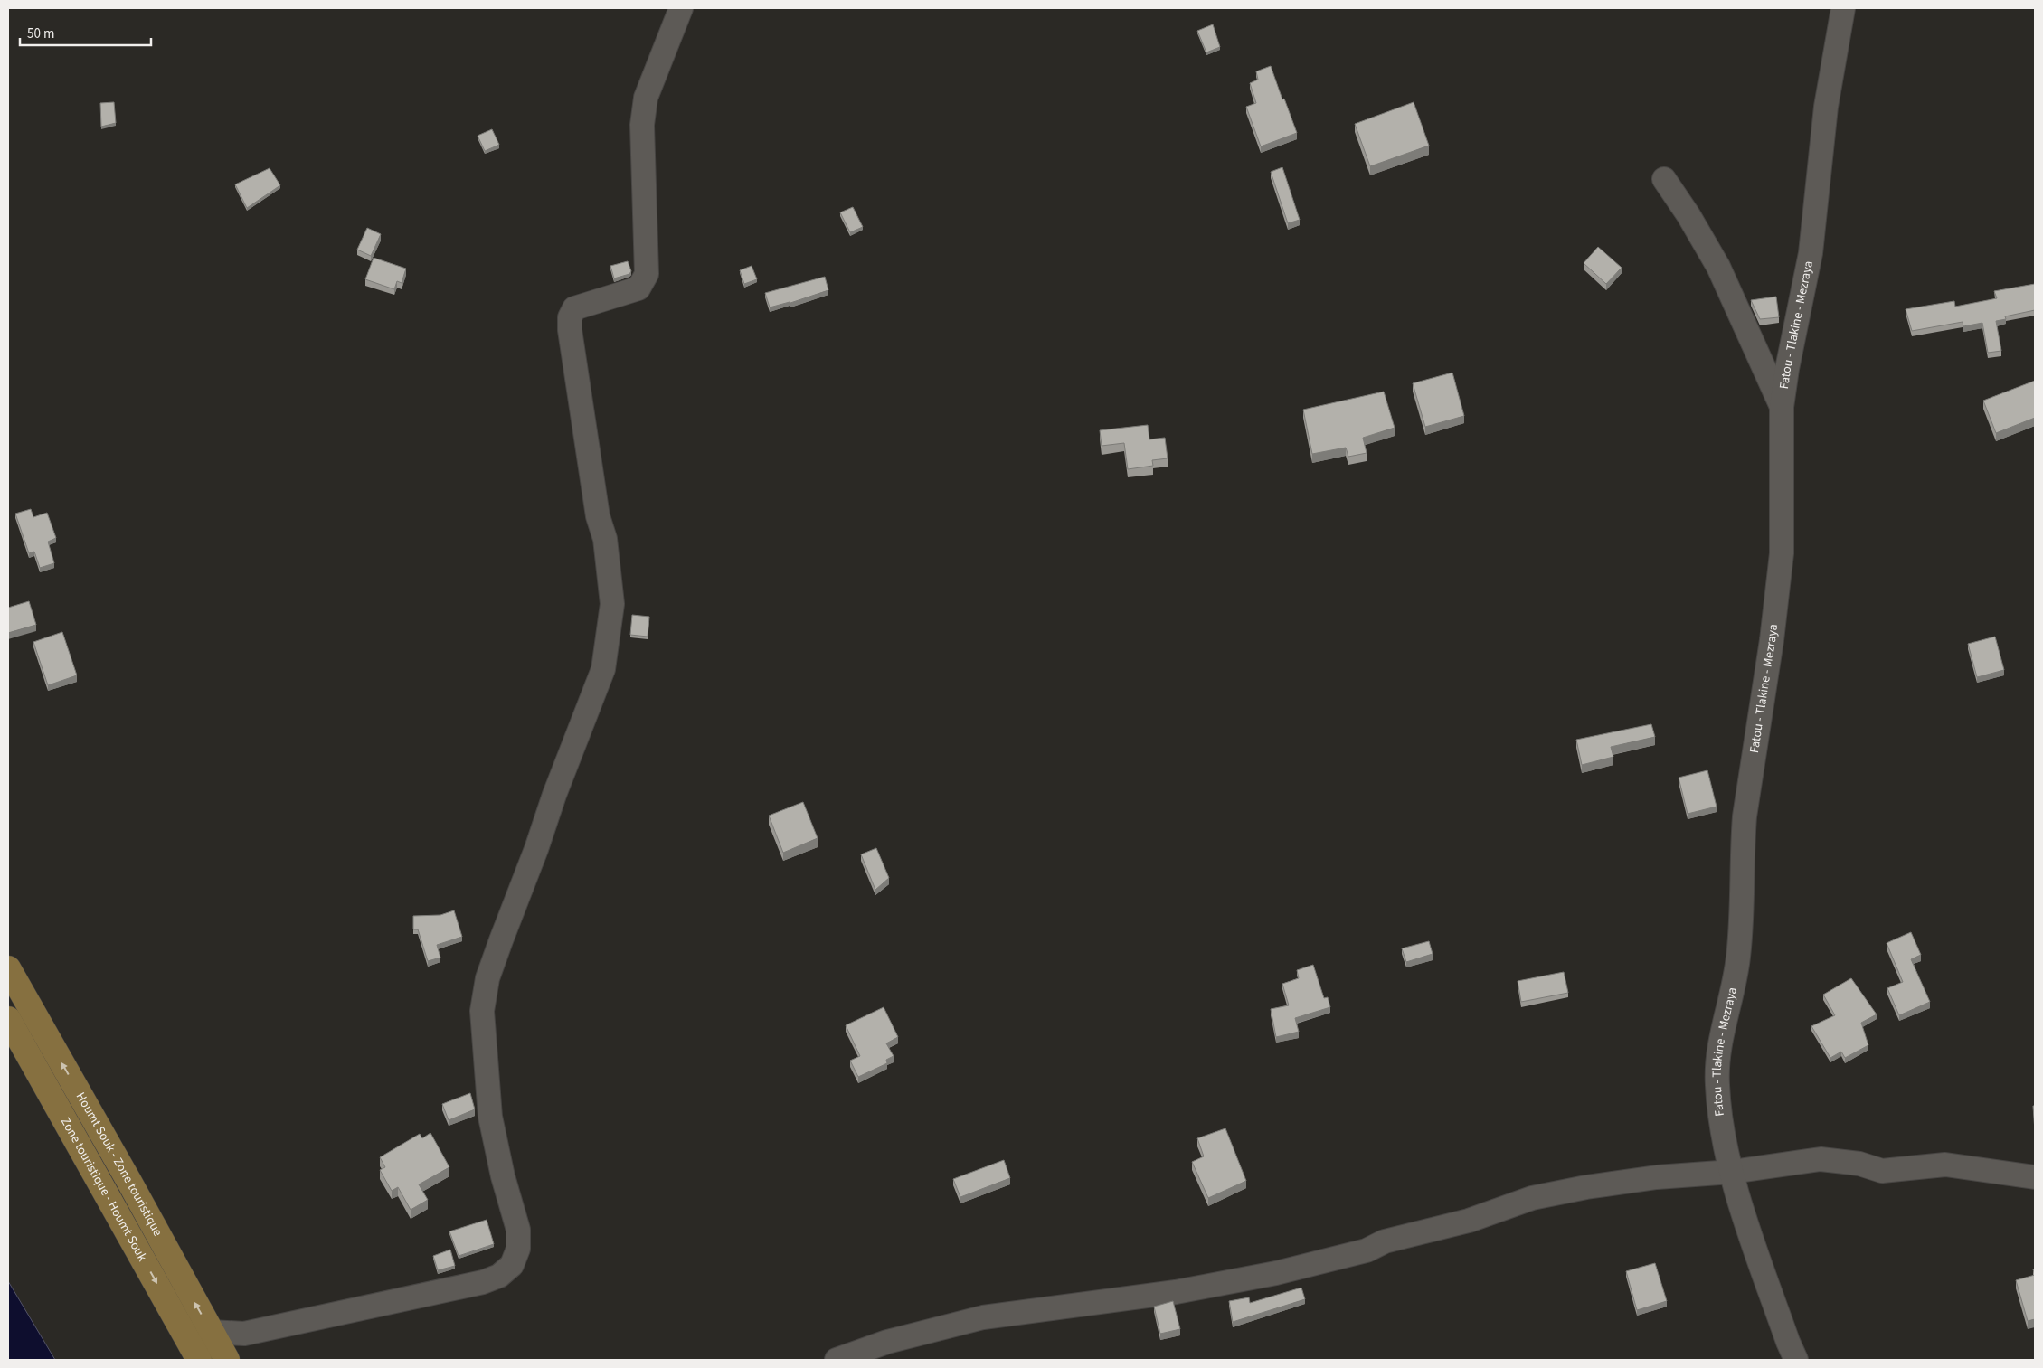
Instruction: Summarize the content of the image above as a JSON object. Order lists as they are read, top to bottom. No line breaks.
{"streets":{"main road":["Houmt Souk - Zone touristique","Zone touristique - Houmt Souk"],"street":["Fatou - Tlakine - Mezraya"]},"crossings":[["Houmt Souk - Zone touristique","Zone touristique - Houmt Souk"]],"one_way":["Houmt Souk - Zone touristique","Zone touristique - Houmt Souk"],"scale_bar":"50 m"}
